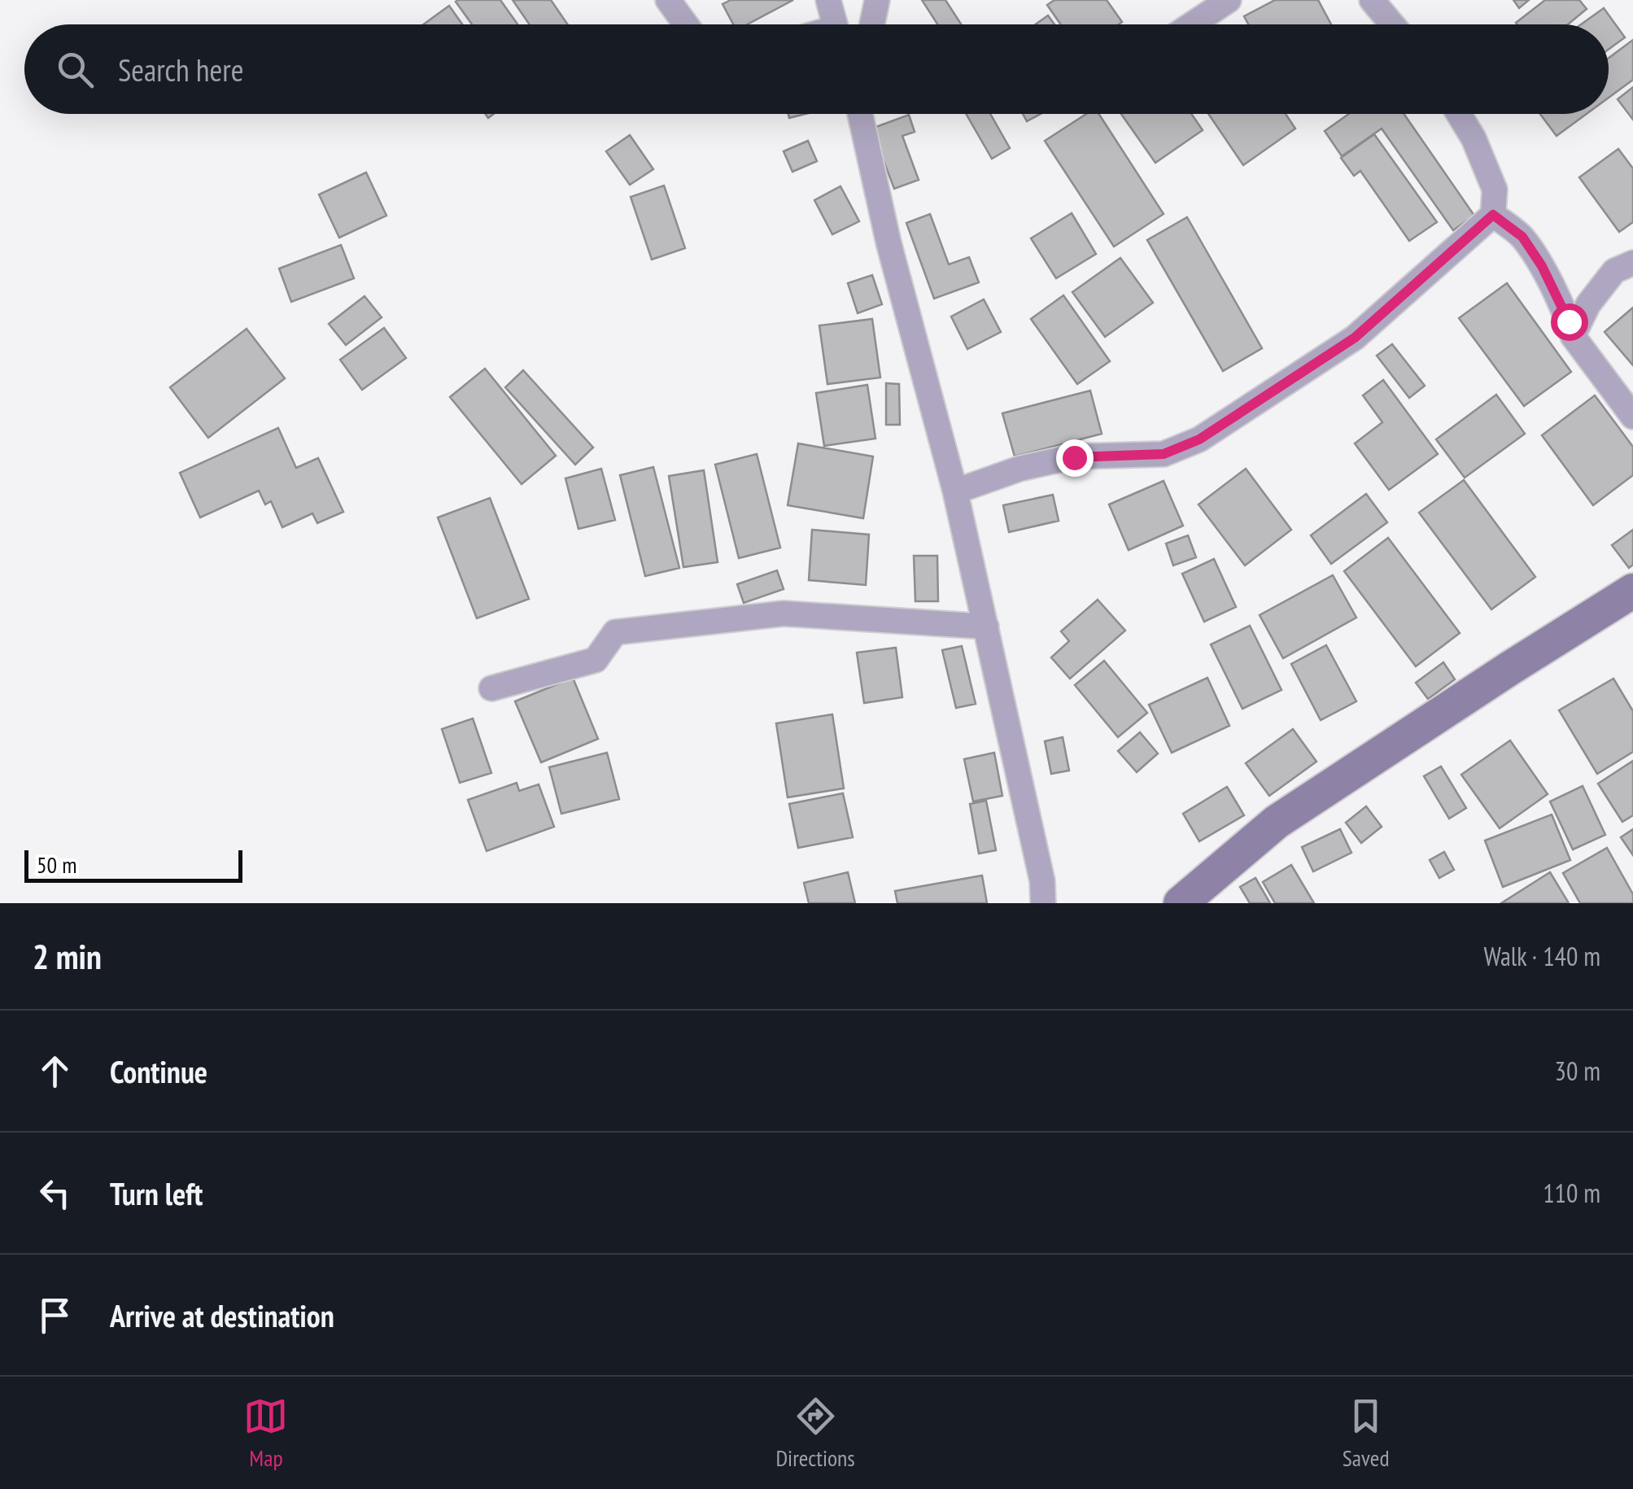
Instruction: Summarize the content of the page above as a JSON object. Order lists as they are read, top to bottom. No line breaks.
{"scale_bar":"50 m","page":{"search":"Search here","scale":"50 m","heading":["2 min","Walk · 140 m"],"list":[["Continue","30 m"],["Turn left","110 m"],"Arrive at destination"],"nav":["Map","Directions","Saved"]}}
